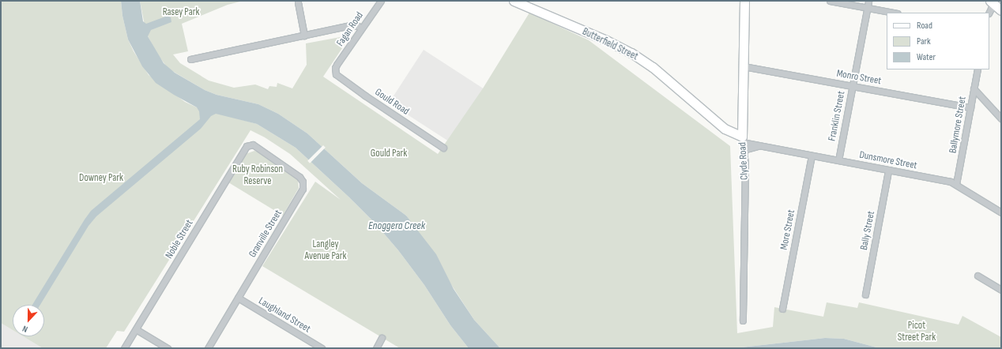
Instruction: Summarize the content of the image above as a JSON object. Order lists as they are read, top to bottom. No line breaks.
{"streets":{"street":["Fagan Road","Butterfield Street","Monro Street","Gould Road","Franklin Street","Ballymore Street","Dunsmore Street","Clyde Road","More Street","Bally Street","Granville Street","Noble Street","Laughland Street"]},"crossings":[["Fagan Road","Gould Road"],["Butterfield Street","Dunsmore Street"],["Butterfield Street","Clyde Road"],["Monro Street","Franklin Street"],["Monro Street","Ballymore Street"],["Monro Street","Clyde Road"],["Franklin Street","Dunsmore Street"],["Ballymore Street","Dunsmore Street"],["Dunsmore Street","Clyde Road"],["Dunsmore Street","More Street"],["Dunsmore Street","Bally Street"],["Granville Street","Noble Street"],["Granville Street","Laughland Street"]],"water":["Enoggera Creek"],"parks":["Rasey Park","Gould Park","Ruby Robinson Reserve","Downey Park","Langley Avenue Park","Picot Street Park"],"legend":["Road","Park","Water"],"north":"bottom"}
